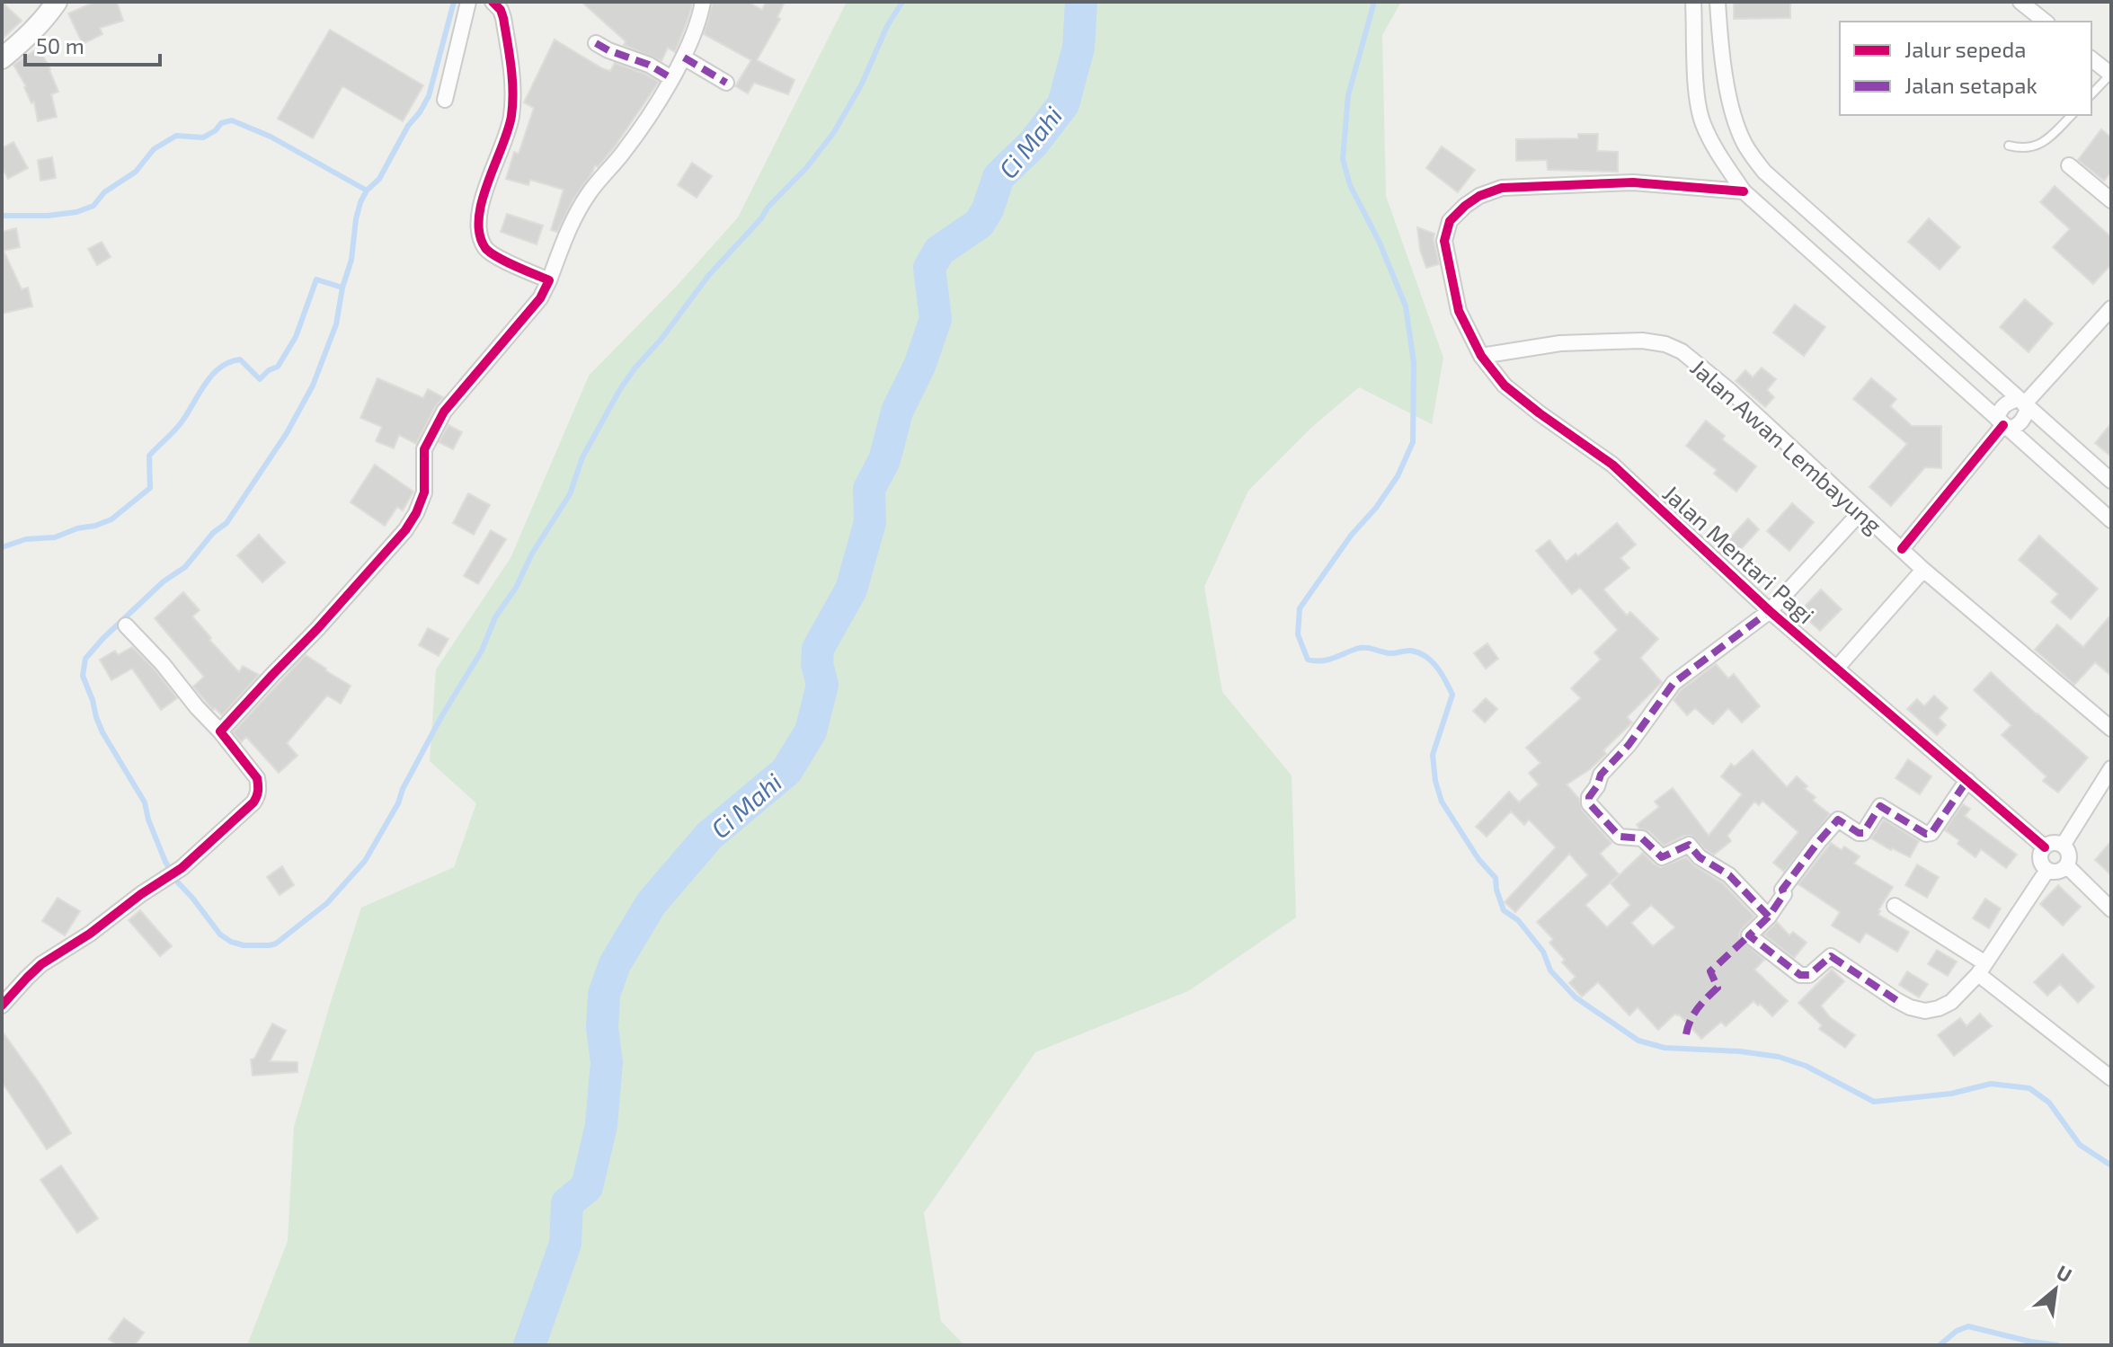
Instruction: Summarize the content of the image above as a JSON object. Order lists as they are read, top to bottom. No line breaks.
{"streets":{"street":["Jalan Awan Lembayung","Jalan Mentari Pagi"]},"crossings":[["Jalan Awan Lembayung","Jalan Mentari Pagi"]],"water":["Ci Mahi"],"legend":["Jalur sepeda","Jalan setapak"],"scale_bar":"50 m","north":"top right"}
